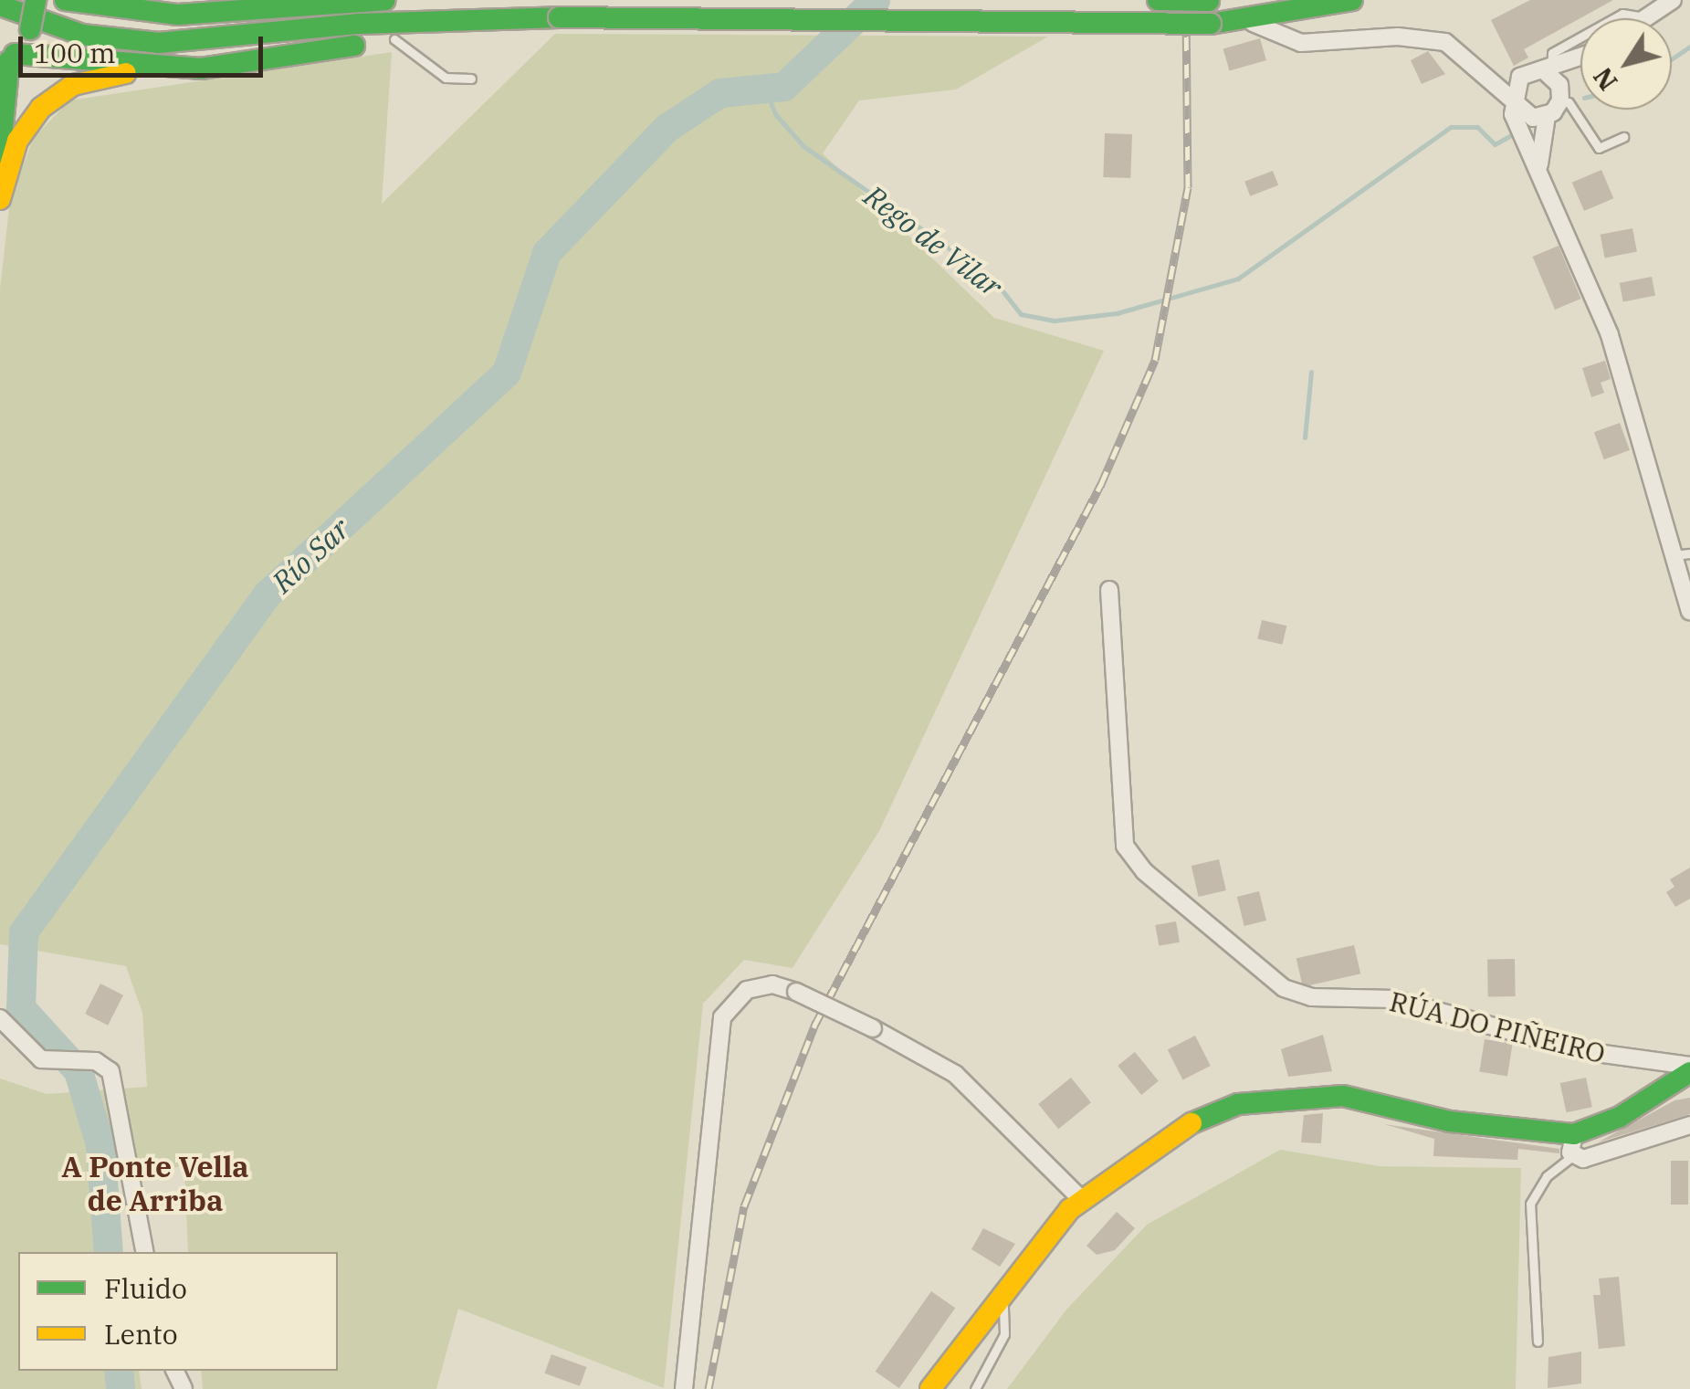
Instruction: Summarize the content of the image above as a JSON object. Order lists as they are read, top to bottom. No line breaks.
{"streets":{"street":["RÚA DO PIÑEIRO"]},"districts":["A Ponte Vella de Arriba"],"water":["Rego de Vilar","Río Sar"],"legend":["Fluido","Lento"],"scale_bar":"100 m","north":"bottom left"}
